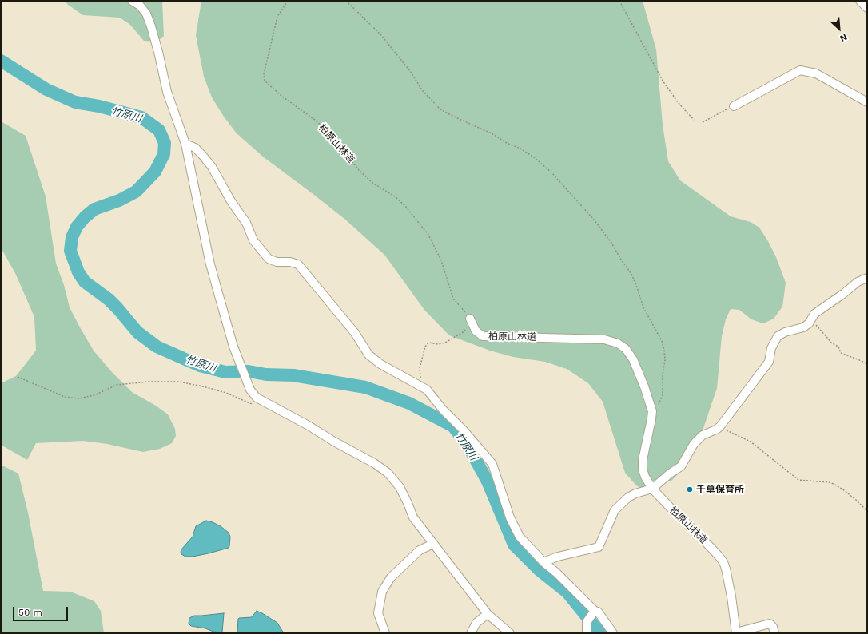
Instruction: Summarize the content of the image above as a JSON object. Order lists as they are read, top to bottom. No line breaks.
{"streets":{"street":["柏原山林道"]},"water":["竹原川"],"places":["千草保育所"],"scale_bar":"50 m","north":"bottom right"}
